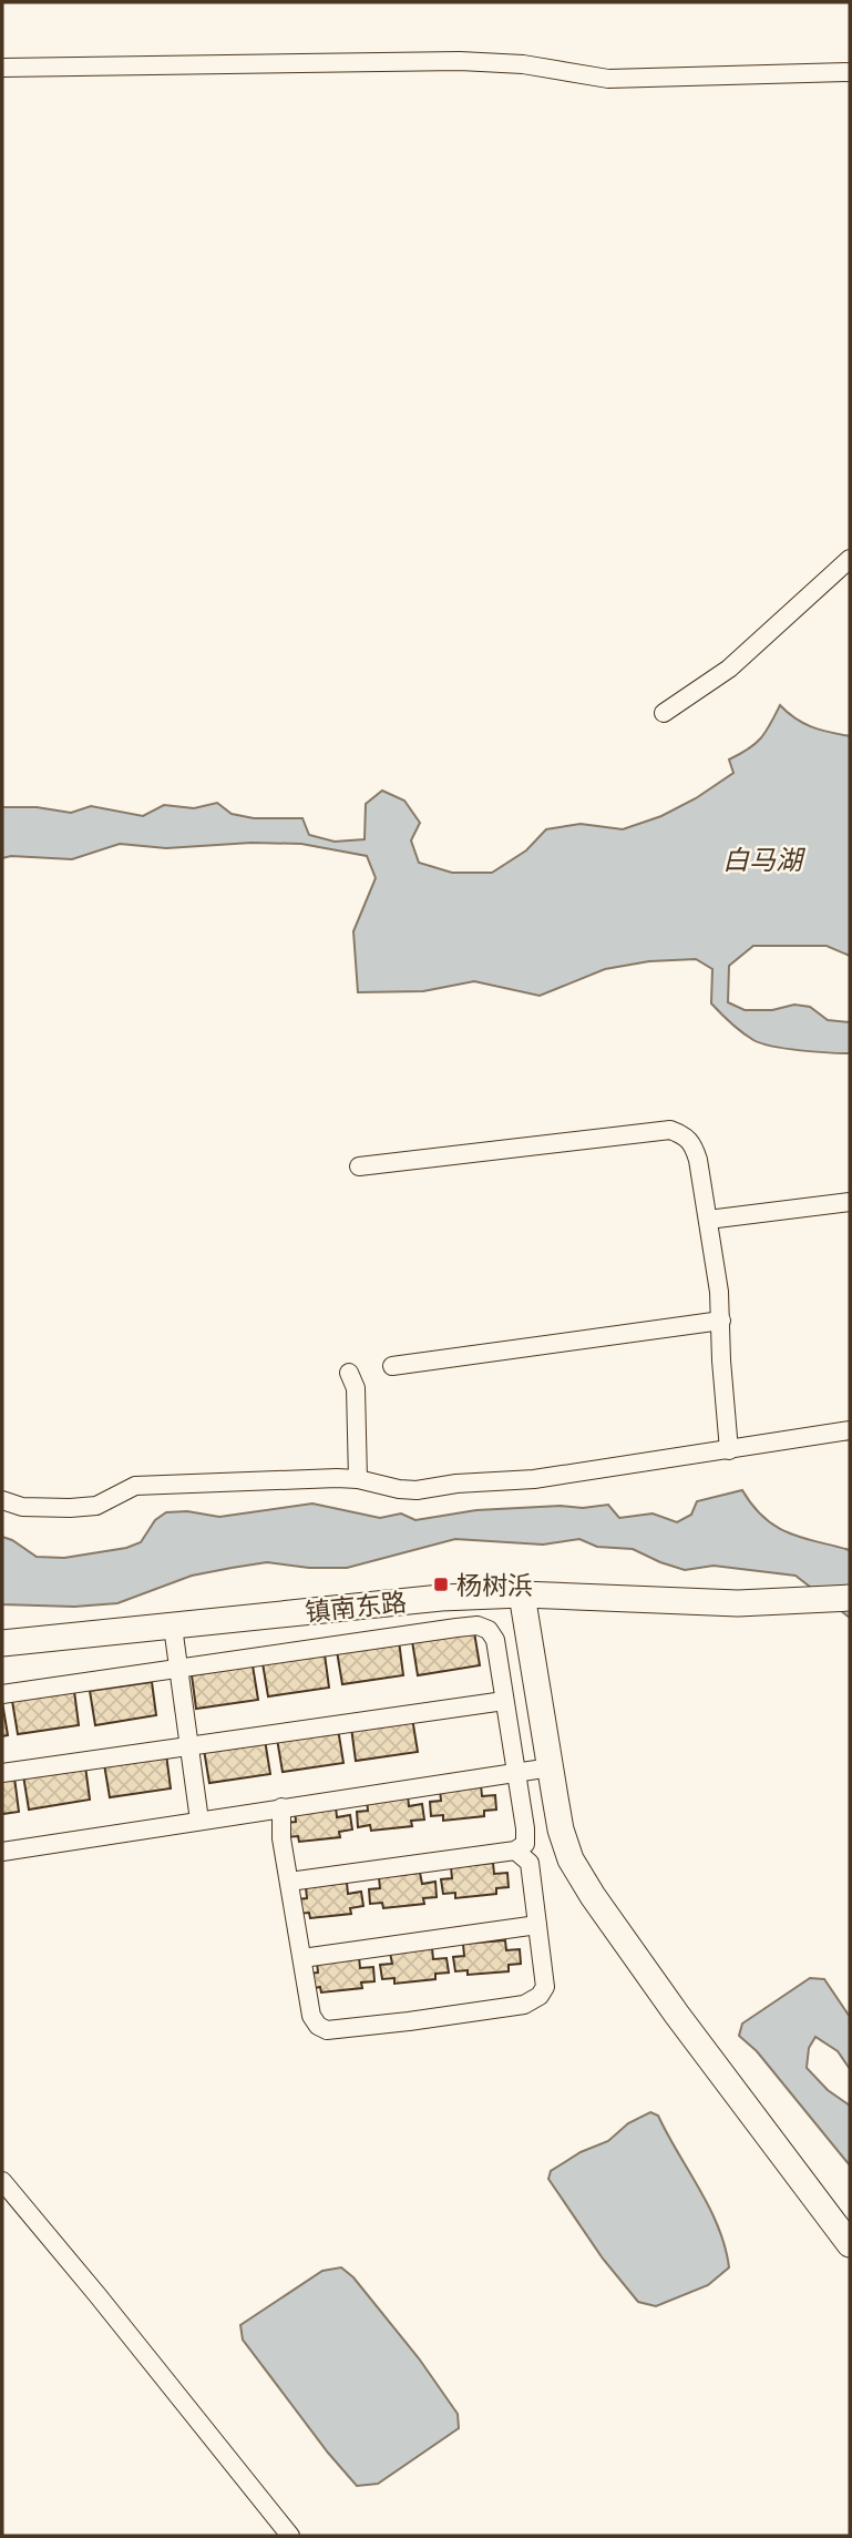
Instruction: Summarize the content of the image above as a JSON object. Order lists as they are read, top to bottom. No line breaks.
{"streets":{"street":["镇南东路"]},"water":["白马湖"],"places":{"transit":["杨树浜"]}}
